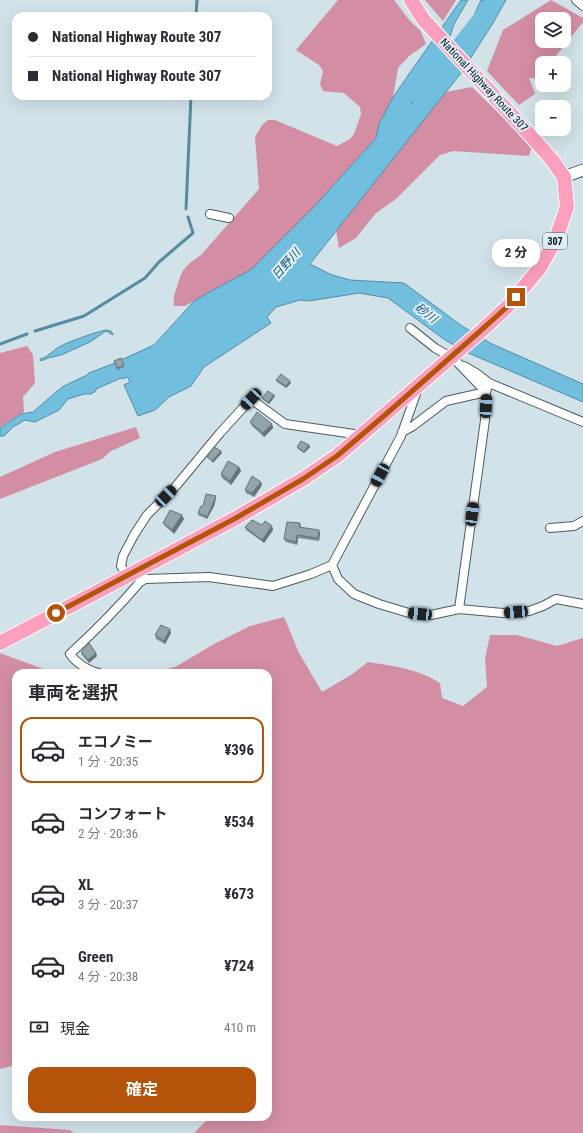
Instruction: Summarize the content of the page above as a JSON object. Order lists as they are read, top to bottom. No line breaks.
{"streets":{"highway":["National Highway Route 307","307"]},"water":["日野川","砂川"],"page":{"map_buttons":["+","−"],"banner":["National Highway Route 307","National Highway Route 307"],"bubble":"2 分","heading":"車両を選択","list":[{"name":"エコノミー","note":"1 分 · 20:35","value":"¥396"},{"name":"コンフォート","note":"2 分 · 20:36","value":"¥534"},{"name":"XL","note":"3 分 · 20:37","value":"¥673"},{"name":"Green","note":"4 分 · 20:38","value":"¥724"}],"pay":["現金","410 m"],"buttons":"確定"}}
